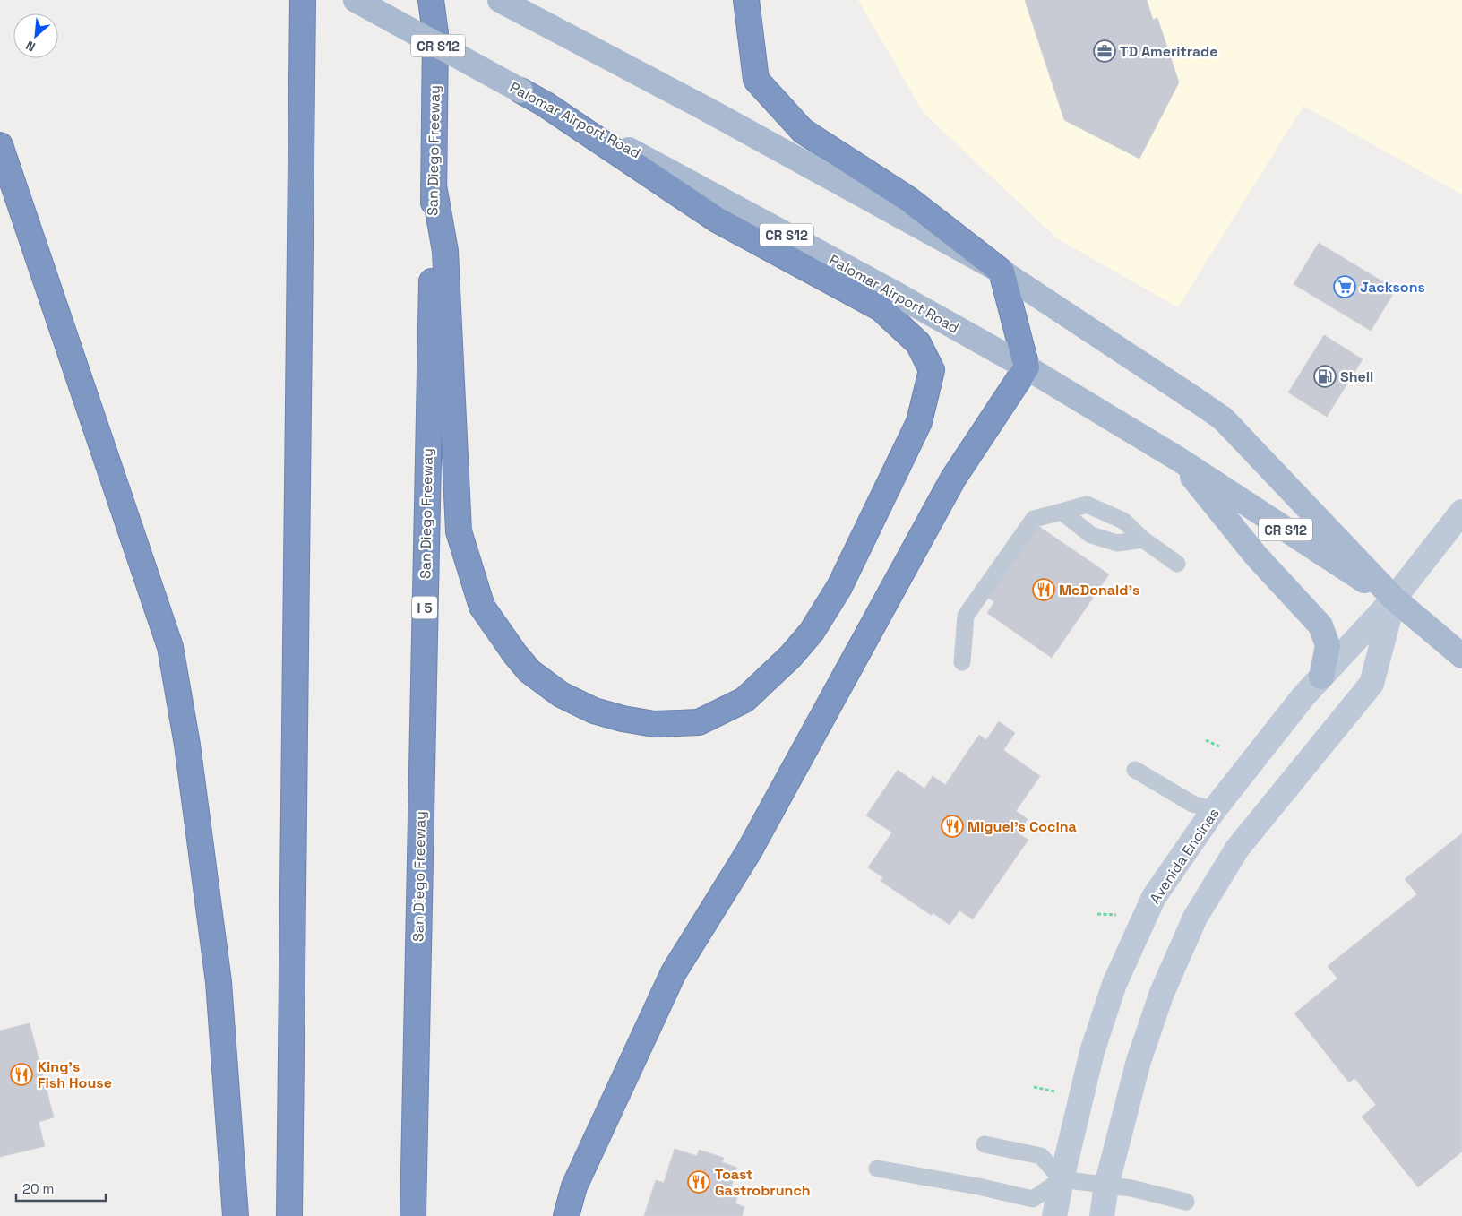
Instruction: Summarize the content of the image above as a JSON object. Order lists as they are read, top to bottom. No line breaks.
{"streets":{"highway":["CR S12","Palomar Airport Road","San Diego Freeway","I 5"],"street":["Avenida Encinas"]},"crossings":[["Palomar Airport Road","Avenida Encinas"]],"places":{"office":["TD Ameritrade"],"supermarket":["Jacksons"],"fuel station":["Shell"],"restaurant":["McDonald's","Miguel's Cocina","King's Fish House","Toast Gastrobrunch"]},"scale_bar":"20 m","north":"bottom left"}
